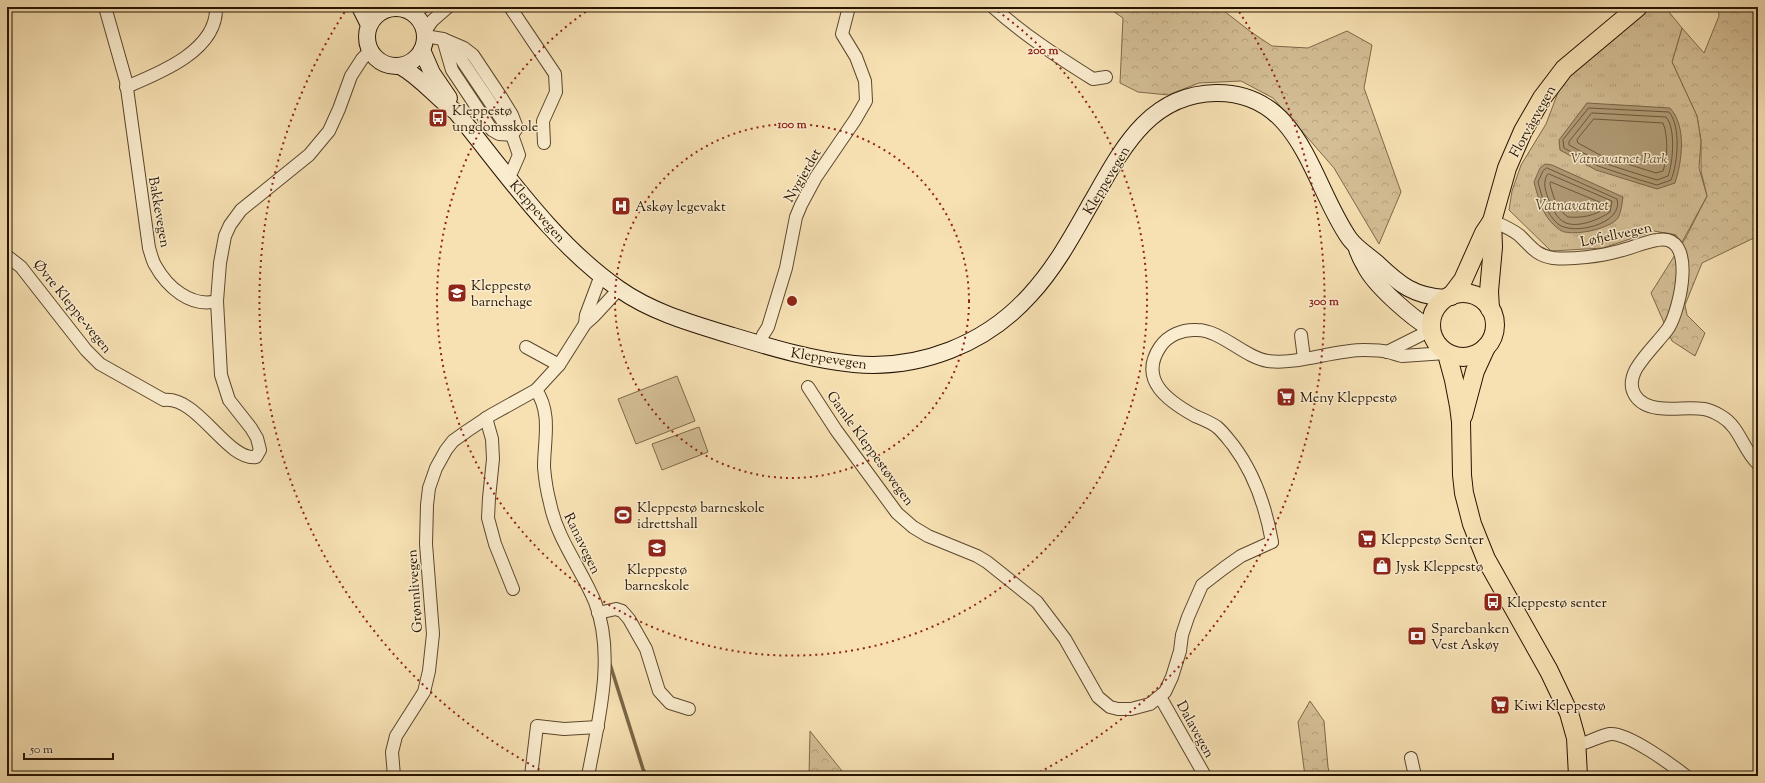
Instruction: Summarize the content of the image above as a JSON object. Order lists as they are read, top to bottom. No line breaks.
{"streets":{"main road":["Florvågvegen","Kleppevegen"],"street":["Nygjerdet","Bakkevegen","Løfjellvegen","Øvre Kleppe-vegen","Gamle Kleppestøvegen","Ranavegen","Grønnlivegen","Dalavegen"]},"crossings":[["Florvågvegen","Kleppevegen"],["Florvågvegen","Løfjellvegen"],["Nygjerdet","Kleppevegen"],["Kleppevegen","Øvre Kleppe-vegen"],["Kleppevegen","Grønnlivegen"],["Bakkevegen","Øvre Kleppe-vegen"],["Gamle Kleppestøvegen","Dalavegen"],["Ranavegen","Grønnlivegen"]],"water":["Vatnavatnet"],"parks":["Vatnavatnet Park"],"places":{"bus stop":["Kleppestø ungdomsskole","Kleppestø senter"],"hospital":["Askøy legevakt"],"school or university":["Kleppestø barnehage","Kleppestø barneskole"],"supermarket":["Meny Kleppestø","Kleppestø Senter","Kiwi Kleppestø"],"sports":["Kleppestø barneskole idrettshall"],"shop":["Jysk Kleppestø"],"bank":["Sparebanken Vest Askøy"]},"scale_bar":"50 m","rings":["200 m","100 m","300 m"]}
